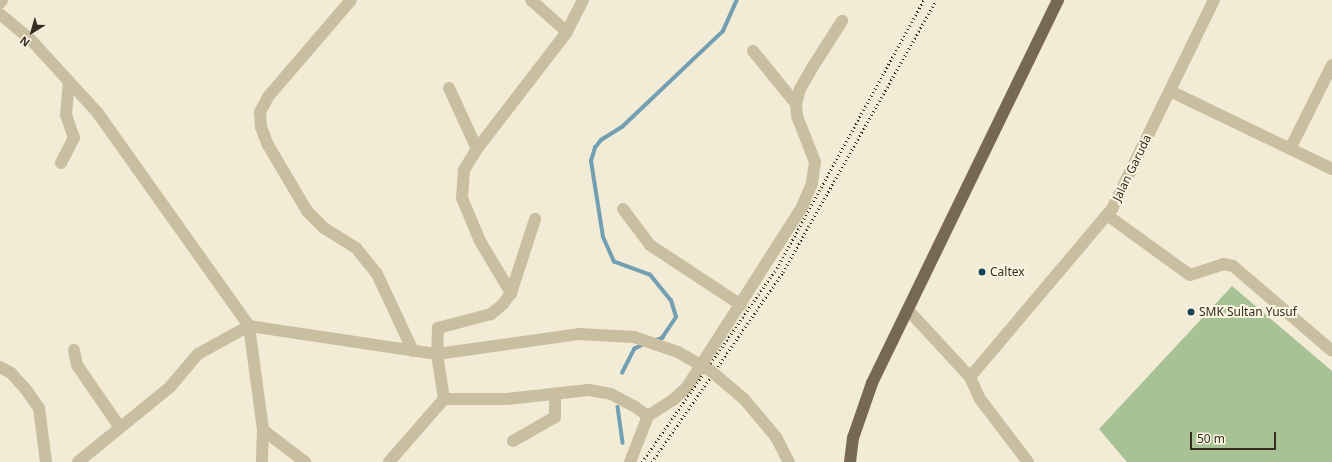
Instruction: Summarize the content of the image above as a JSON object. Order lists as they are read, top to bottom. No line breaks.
{"streets":{"street":["Jalan Garuda"]},"places":["Caltex","SMK Sultan Yusuf"],"scale_bar":"50 m","north":"bottom left"}
